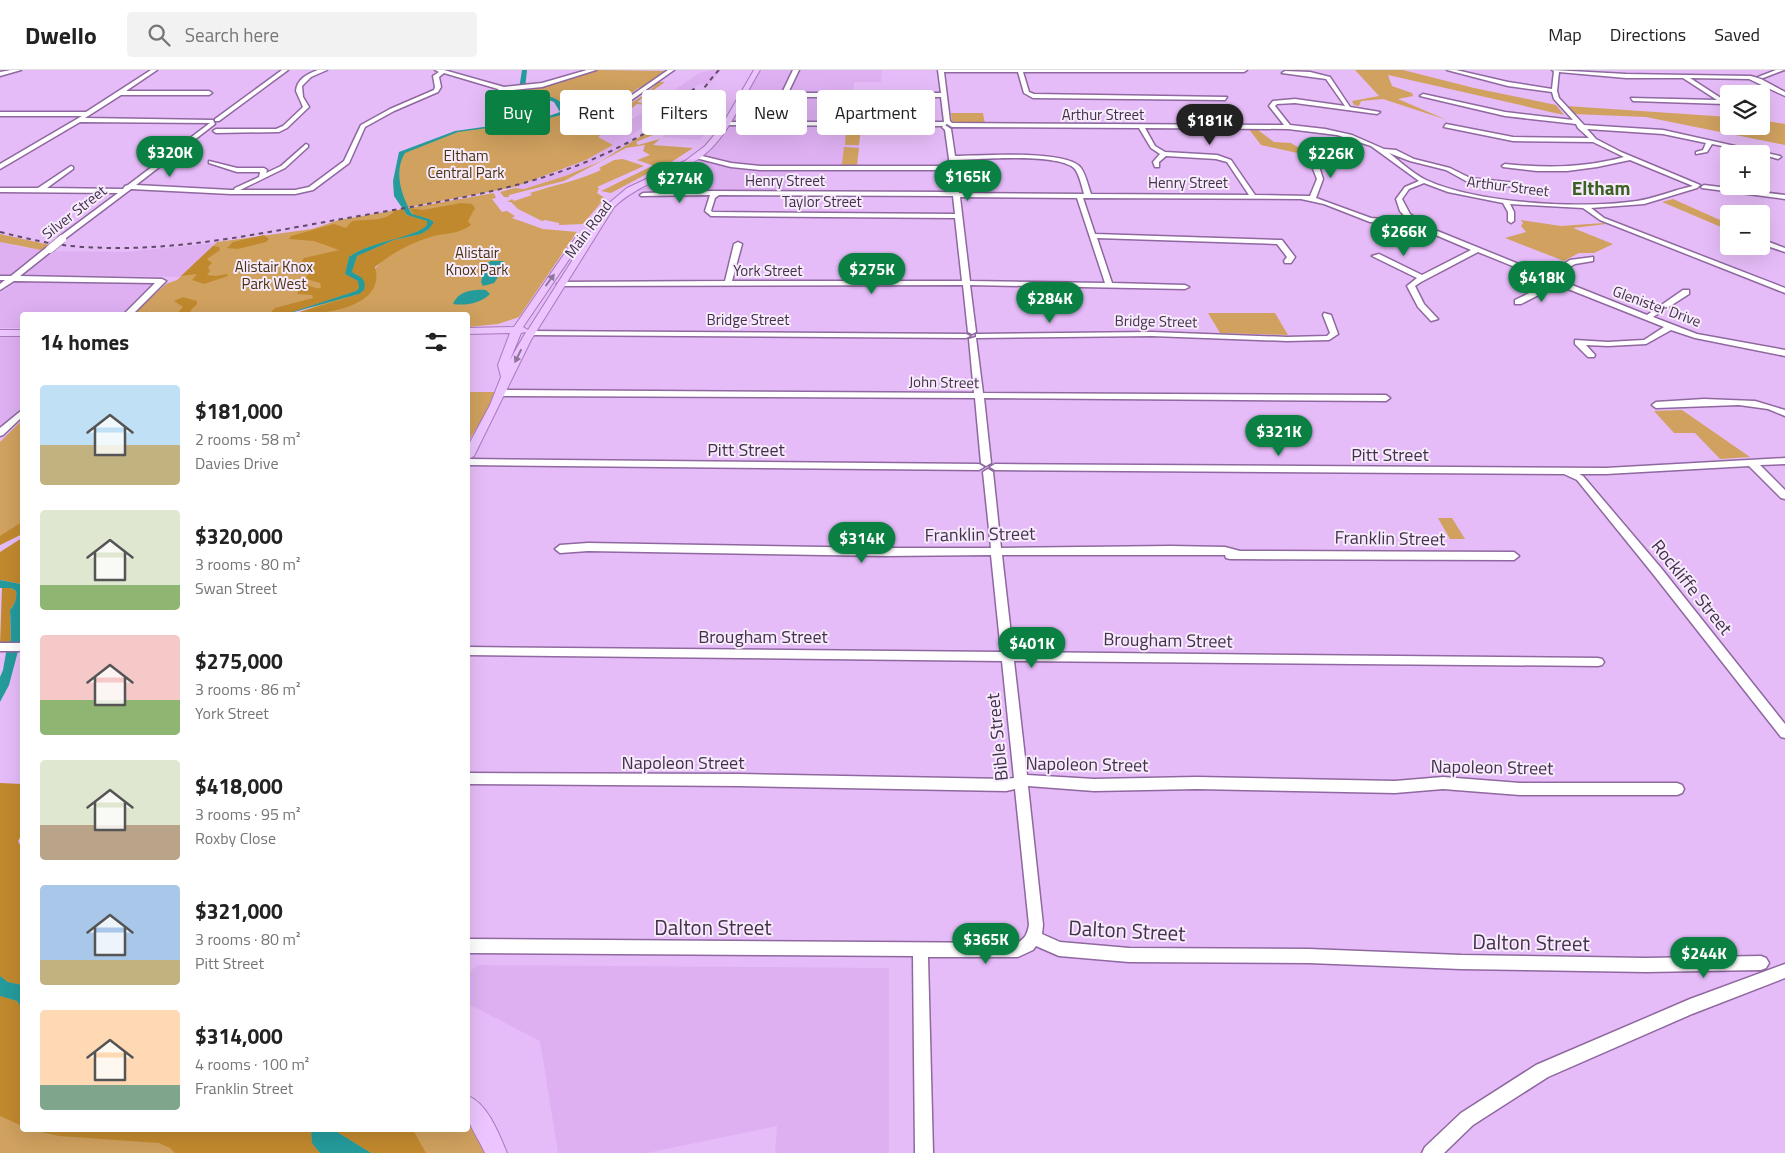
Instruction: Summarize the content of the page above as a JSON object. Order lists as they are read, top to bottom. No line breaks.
{"streets":{"main road":["Main Road","Bridge Street"],"street":["Arthur Street","Henry Street","Taylor Street","Silver Street","York Street","Glenister Drive","John Street","Pitt Street","Franklin Street","Rockliffe Street","Brougham Street","Bible Street","Napoleon Street","Dalton Street"]},"crossings":[["Arthur Street","Glenister Drive"],["Arthur Street","Bible Street"],["Henry Street","Taylor Street"],["Henry Street","Glenister Drive"],["Henry Street","Bible Street"],["Taylor Street","Bible Street"],["Main Road","York Street"],["Main Road","Bridge Street"],["Main Road","John Street"],["York Street","Bible Street"],["Bridge Street","Bible Street"],["John Street","Bible Street"],["Pitt Street","Rockliffe Street"],["Pitt Street","Bible Street"],["Franklin Street","Bible Street"],["Brougham Street","Bible Street"],["Bible Street","Napoleon Street"],["Bible Street","Dalton Street"]],"districts":["Eltham"],"parks":["Eltham Central Park","Alistair Knox Park","Alistair Knox Park West"],"page":{"header":"Dwello","search":"Search here","nav":["Map","Directions","Saved"],"map_buttons":["+","−"],"chip":["Buy","Rent","Filters","New","Apartment"],"price":["$181K","$320K","$226K","$165K","$274K","$266K","$275K","$418K","$284K","$321K","$314K","$401K","$365K","$244K"],"heading":"14 homes","list":[{"name":"$181,000","note":"2 rooms · 58 m² · Davies Drive"},{"name":"$320,000","note":"3 rooms · 80 m² · Swan Street"},{"name":"$275,000","note":"3 rooms · 86 m² · York Street"},{"name":"$418,000","note":"3 rooms · 95 m² · Roxby Close"},{"name":"$321,000","note":"3 rooms · 80 m² · Pitt Street"},{"name":"$314,000","note":"4 rooms · 100 m² · Franklin Street"}]}}
